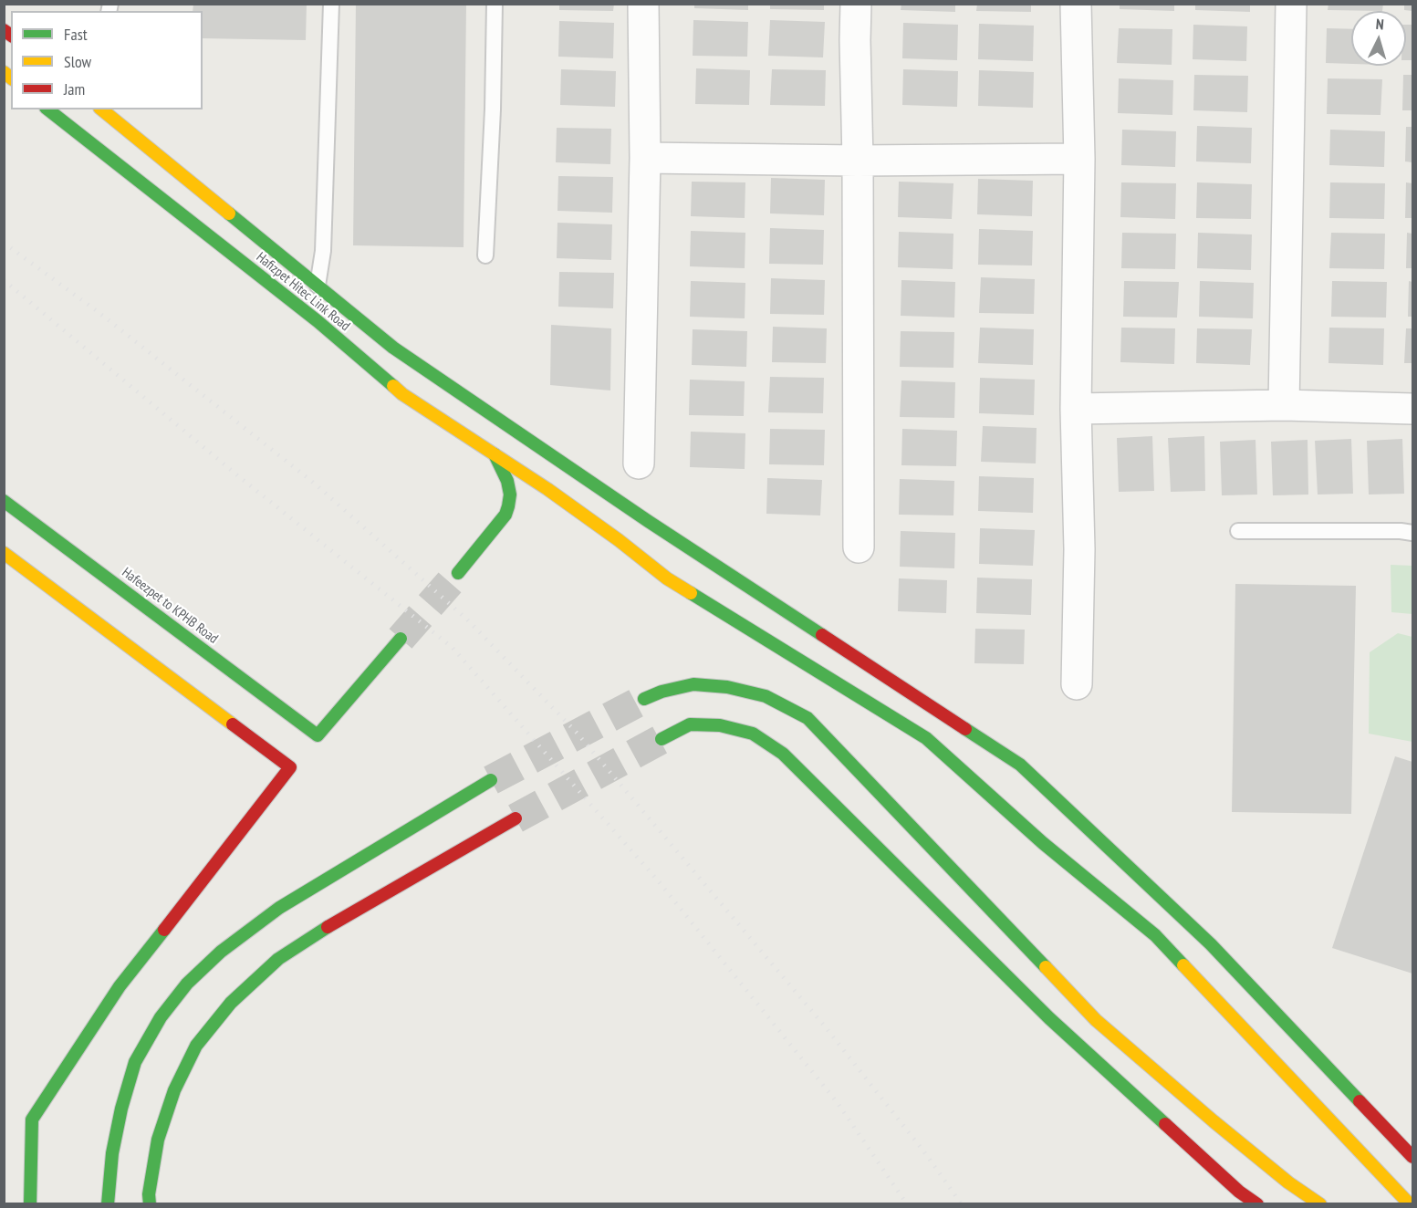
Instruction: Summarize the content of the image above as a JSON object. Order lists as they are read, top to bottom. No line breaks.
{"streets":{"main road":["Hafizpet Hitec Link Road","Hafeezpet to KPHB Road"]},"legend":["Fast","Slow","Jam"],"north":"top"}
